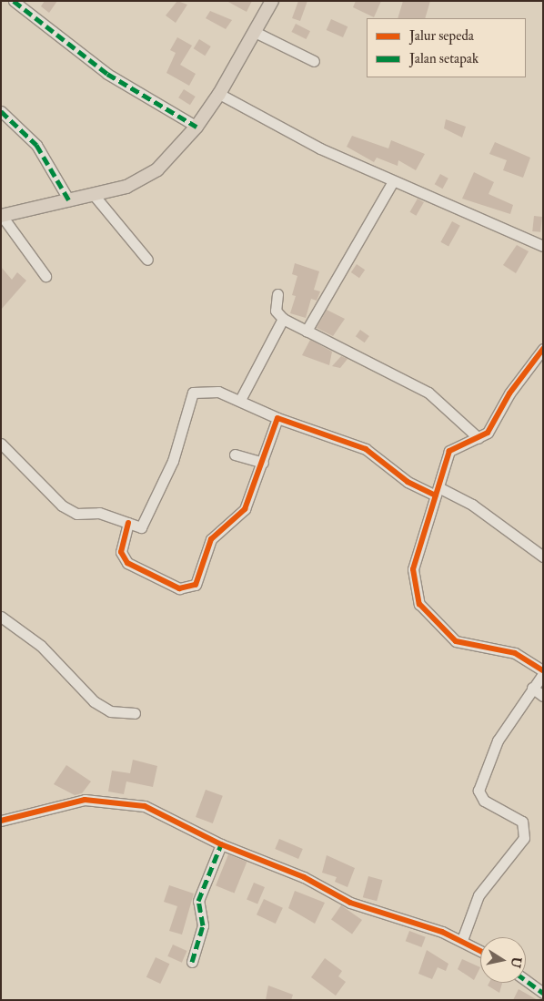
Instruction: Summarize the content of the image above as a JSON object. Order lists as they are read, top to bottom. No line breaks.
{"legend":["Jalur sepeda","Jalan setapak"],"north":"right"}
